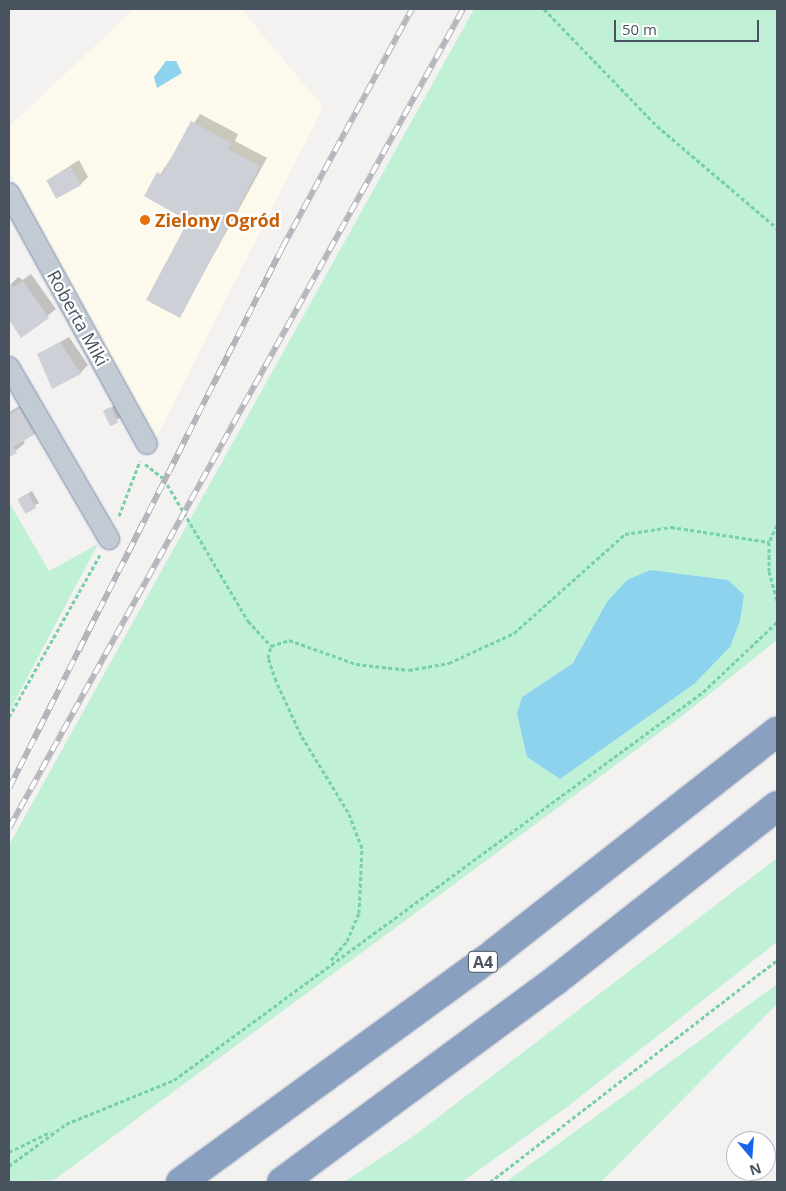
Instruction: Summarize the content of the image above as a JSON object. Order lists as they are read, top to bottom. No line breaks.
{"streets":{"highway":["A4"],"street":["Roberta Miki"]},"places":["Zielony Ogród"],"scale_bar":"50 m","north":"bottom"}
